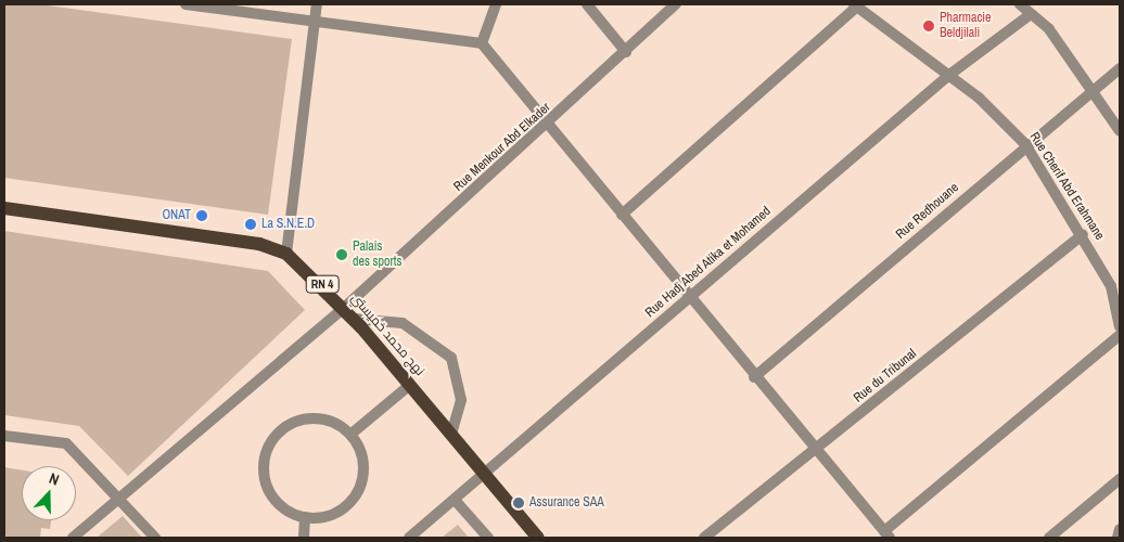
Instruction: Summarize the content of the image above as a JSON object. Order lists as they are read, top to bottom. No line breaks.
{"streets":{"main road":["RN 4","نهج محمد خميستي"],"street":["Rue Menkour Abd Elkader","Rue Cherif Abd Erahmane","Rue Redhouane","Rue Hadj Abed Atika et Mohamed","Rue du Tribunal"]},"crossings":[["Rue Menkour Abd Elkader","نهج محمد خميستي"],["Rue Cherif Abd Erahmane","Rue Redhouane"],["Rue Cherif Abd Erahmane","Rue Hadj Abed Atika et Mohamed"],["Rue Cherif Abd Erahmane","Rue du Tribunal"],["Rue Hadj Abed Atika et Mohamed","نهج محمد خميستي"]],"places":["Pharmacie Beldjilali","ONAT","La S.N.E.D","Palais des sports","Assurance SAA"],"north":"top"}
